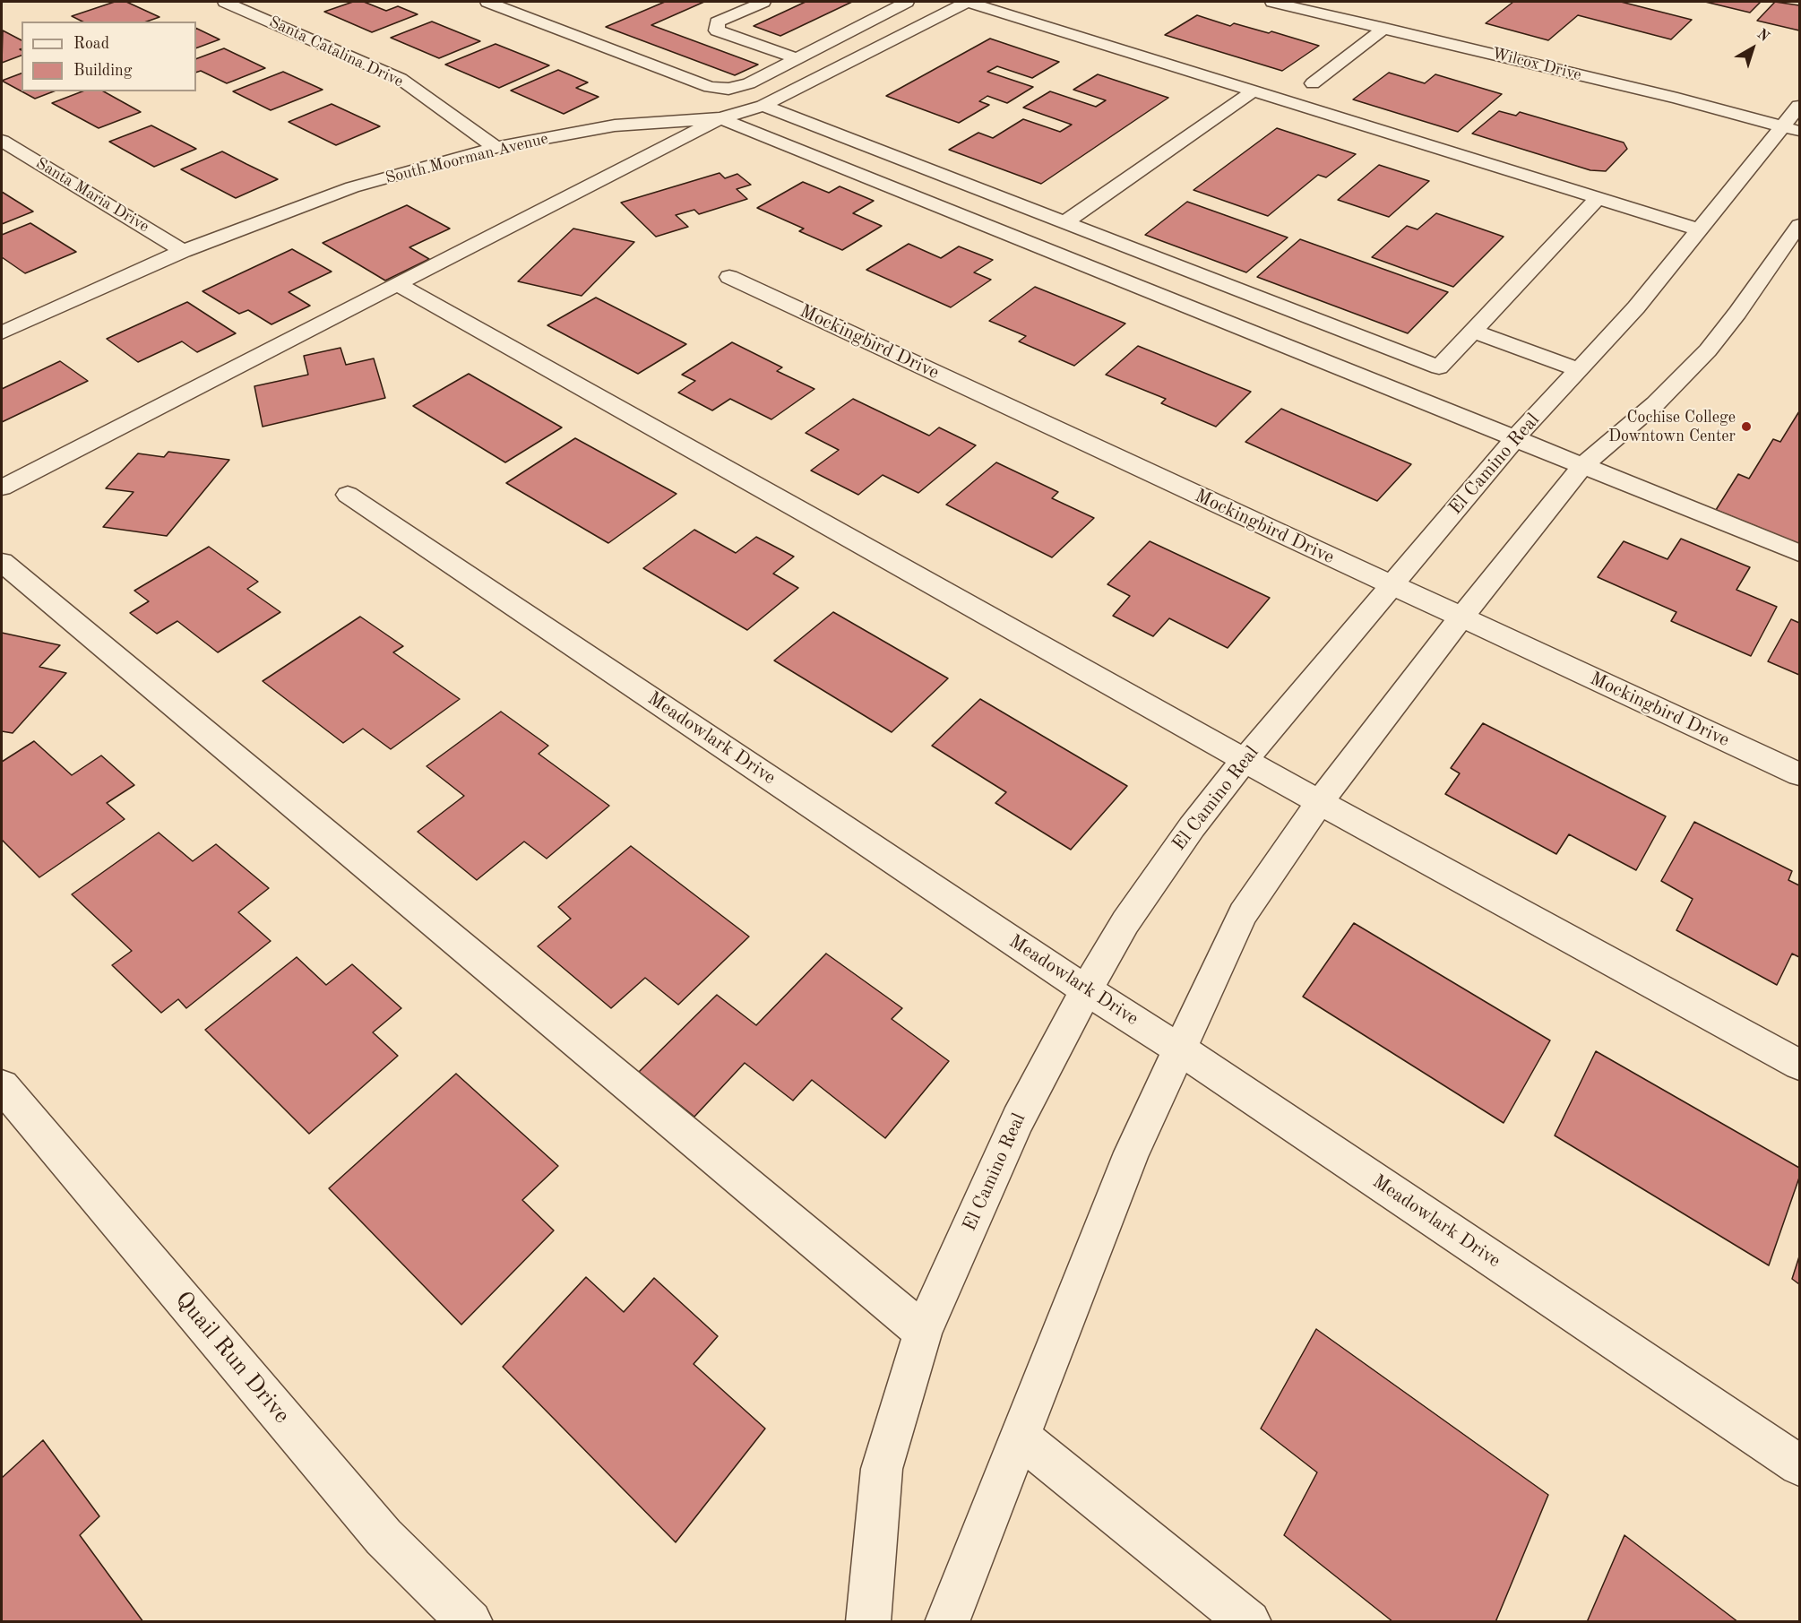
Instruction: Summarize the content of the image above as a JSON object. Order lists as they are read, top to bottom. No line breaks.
{"streets":{"street":["Santa Catalina Drive","Wilcox Drive","South Moorman Avenue","Santa Maria Drive","Mockingbird Drive","El Camino Real","Meadowlark Drive","Quail Run Drive"]},"crossings":[["Santa Catalina Drive","South Moorman Avenue"],["Wilcox Drive","El Camino Real"],["South Moorman Avenue","Santa Maria Drive"],["Mockingbird Drive","El Camino Real"],["El Camino Real","Meadowlark Drive"]],"places":["Cochise College Downtown Center"],"legend":["Road","Building"],"north":"top right"}
